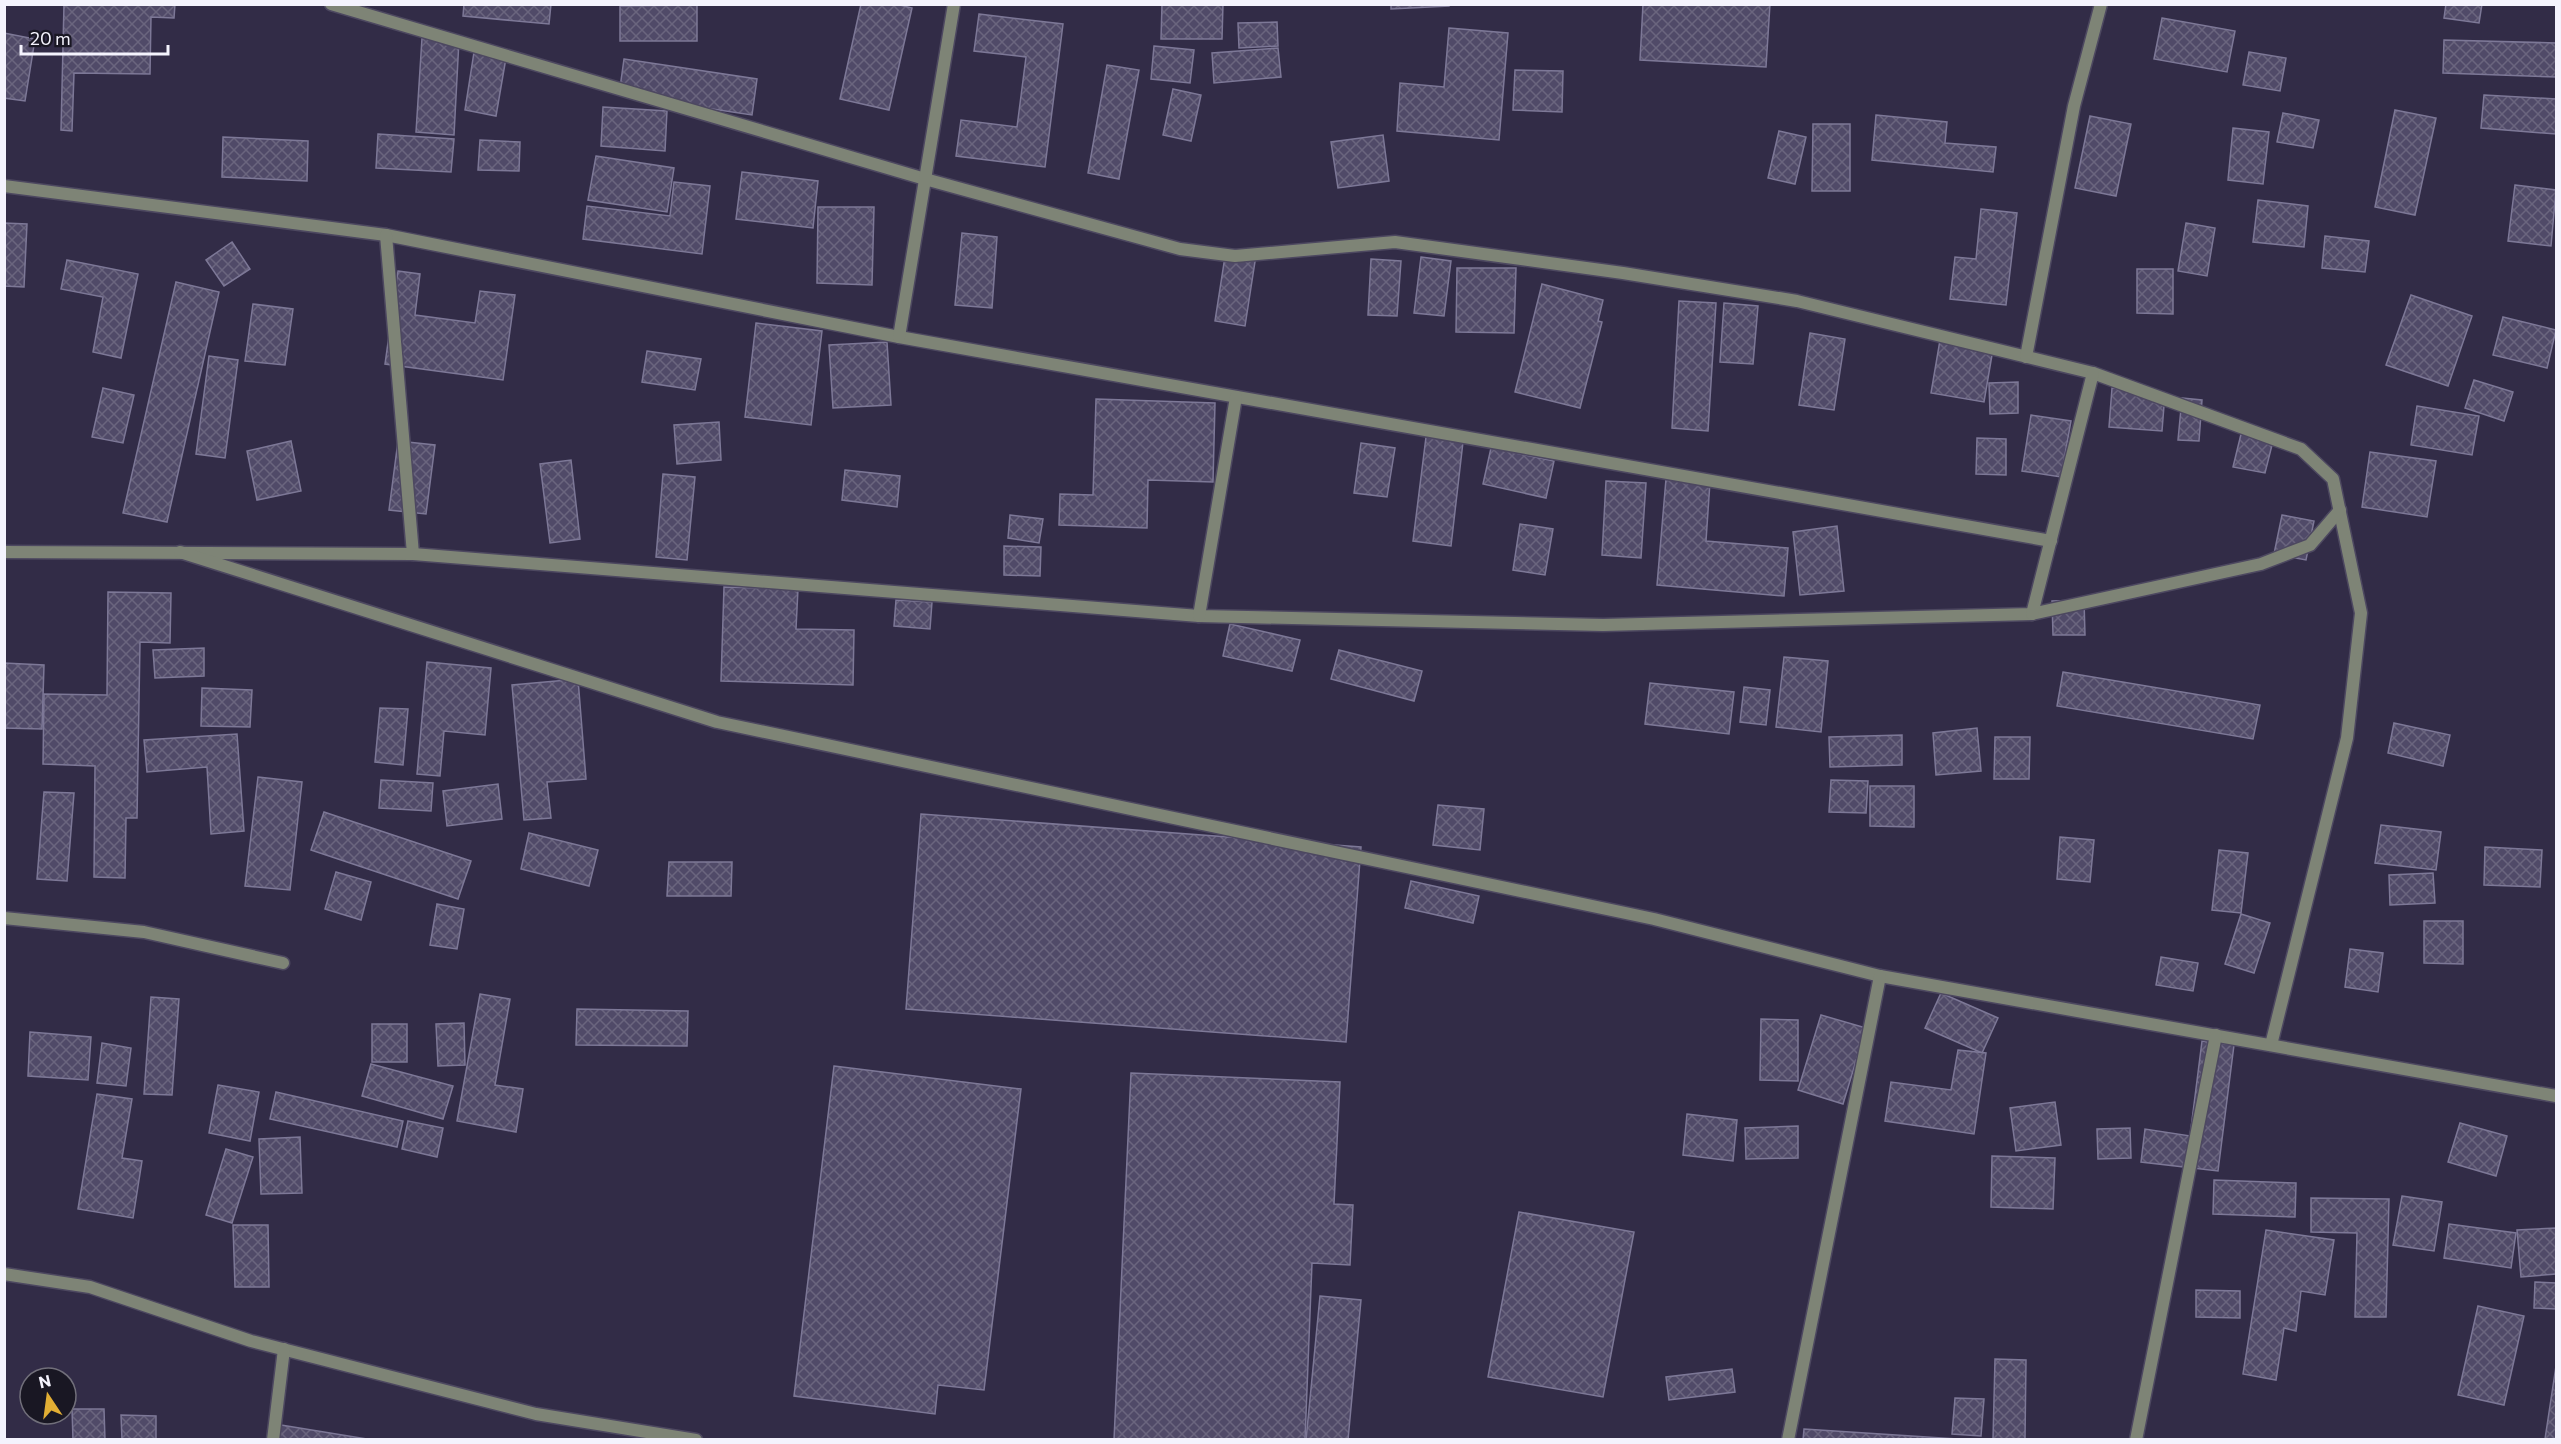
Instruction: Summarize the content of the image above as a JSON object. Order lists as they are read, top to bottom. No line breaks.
{"scale_bar":"20 m","north":"top"}
